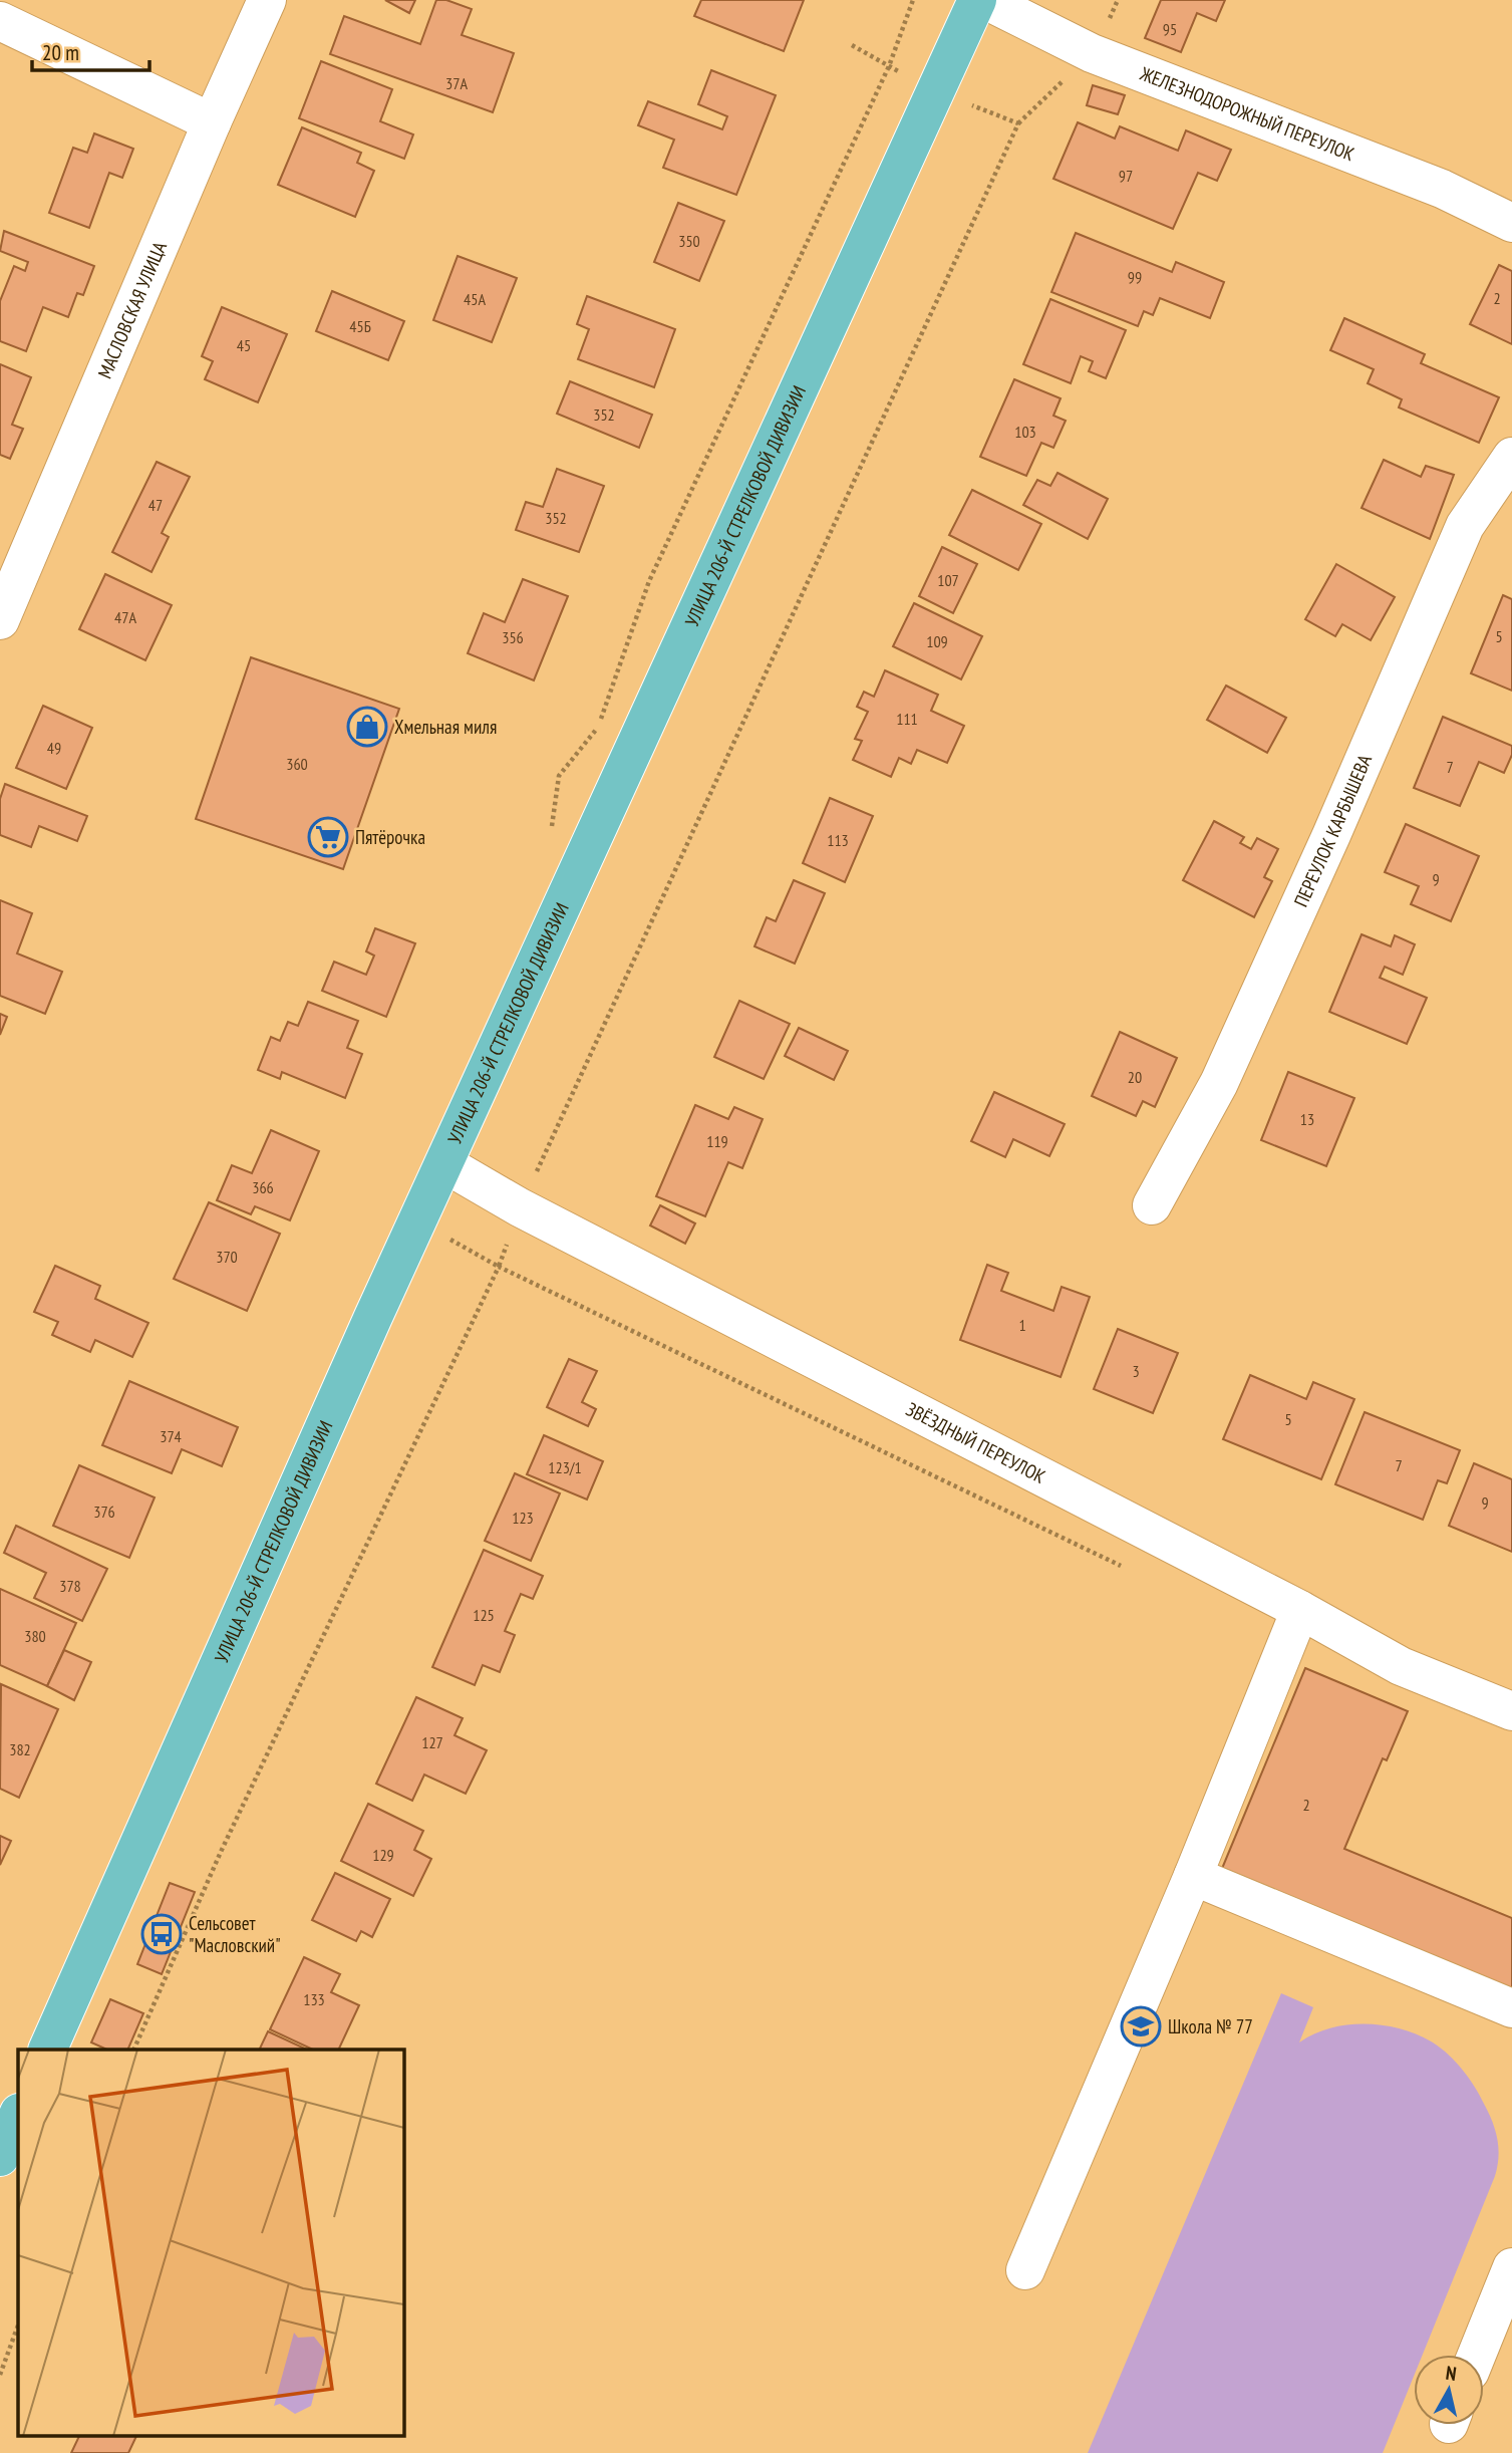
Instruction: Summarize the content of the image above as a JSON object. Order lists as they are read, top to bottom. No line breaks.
{"streets":{"main road":["УЛИЦА 206-Й СТРЕЛКОВОЙ ДИВИЗИИ"],"street":["ЖЕЛЕЗНОДОРОЖНЫЙ ПЕРЕУЛОК","МАСЛОВСКАЯ УЛИЦА","ПЕРЕУЛОК КАРБЫШЕВА","ЗВЁЗДНЫЙ ПЕРЕУЛОК"]},"crossings":[["УЛИЦА 206-Й СТРЕЛКОВОЙ ДИВИЗИИ","ЗВЁЗДНЫЙ ПЕРЕУЛОК"]],"places":{"shop":["Хмельная миля"],"supermarket":["Пятёрочка"],"bus stop":["Сельсовет \"Масловский\""],"school or university":["Школа № 77"]},"house_numbers":["95","37А","97","350","99","2","45А","45Б","45","352","103","47","352","107","47А","5","356","109","111","49","360","7","113","9","20","13","119","366","370","1","3","5","374","7","123/1","9","376","123","378","125","380","127","382","2","129","133"],"scale_bar":"20 m","north":"top"}
